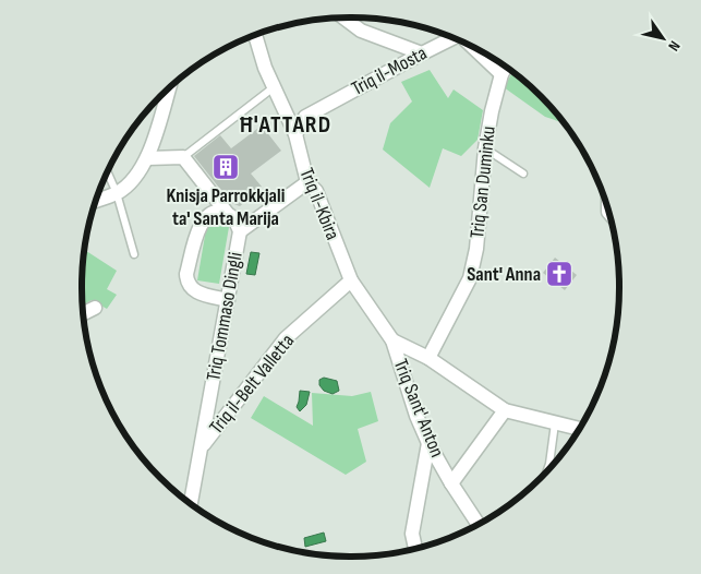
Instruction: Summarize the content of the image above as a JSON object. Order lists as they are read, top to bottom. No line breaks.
{"streets":{"street":["Triq il-Mosta","Triq San Duminku","Triq il-Kbira","Triq Tommaso Dingli","Triq il-Belt Valletta","Triq Sant' Anton"]},"crossings":[["Triq il-Mosta","Triq il-Kbira"],["Triq il-Kbira","Triq il-Belt Valletta"],["Triq il-Kbira","Triq Sant' Anton"],["Triq Tommaso Dingli","Triq il-Belt Valletta"]],"districts":["Ħ'ATTARD"],"places":{"building":["Knisja Parrokkjali ta' Santa Marija"],"church":["Sant' Anna"]},"north":"bottom right"}
